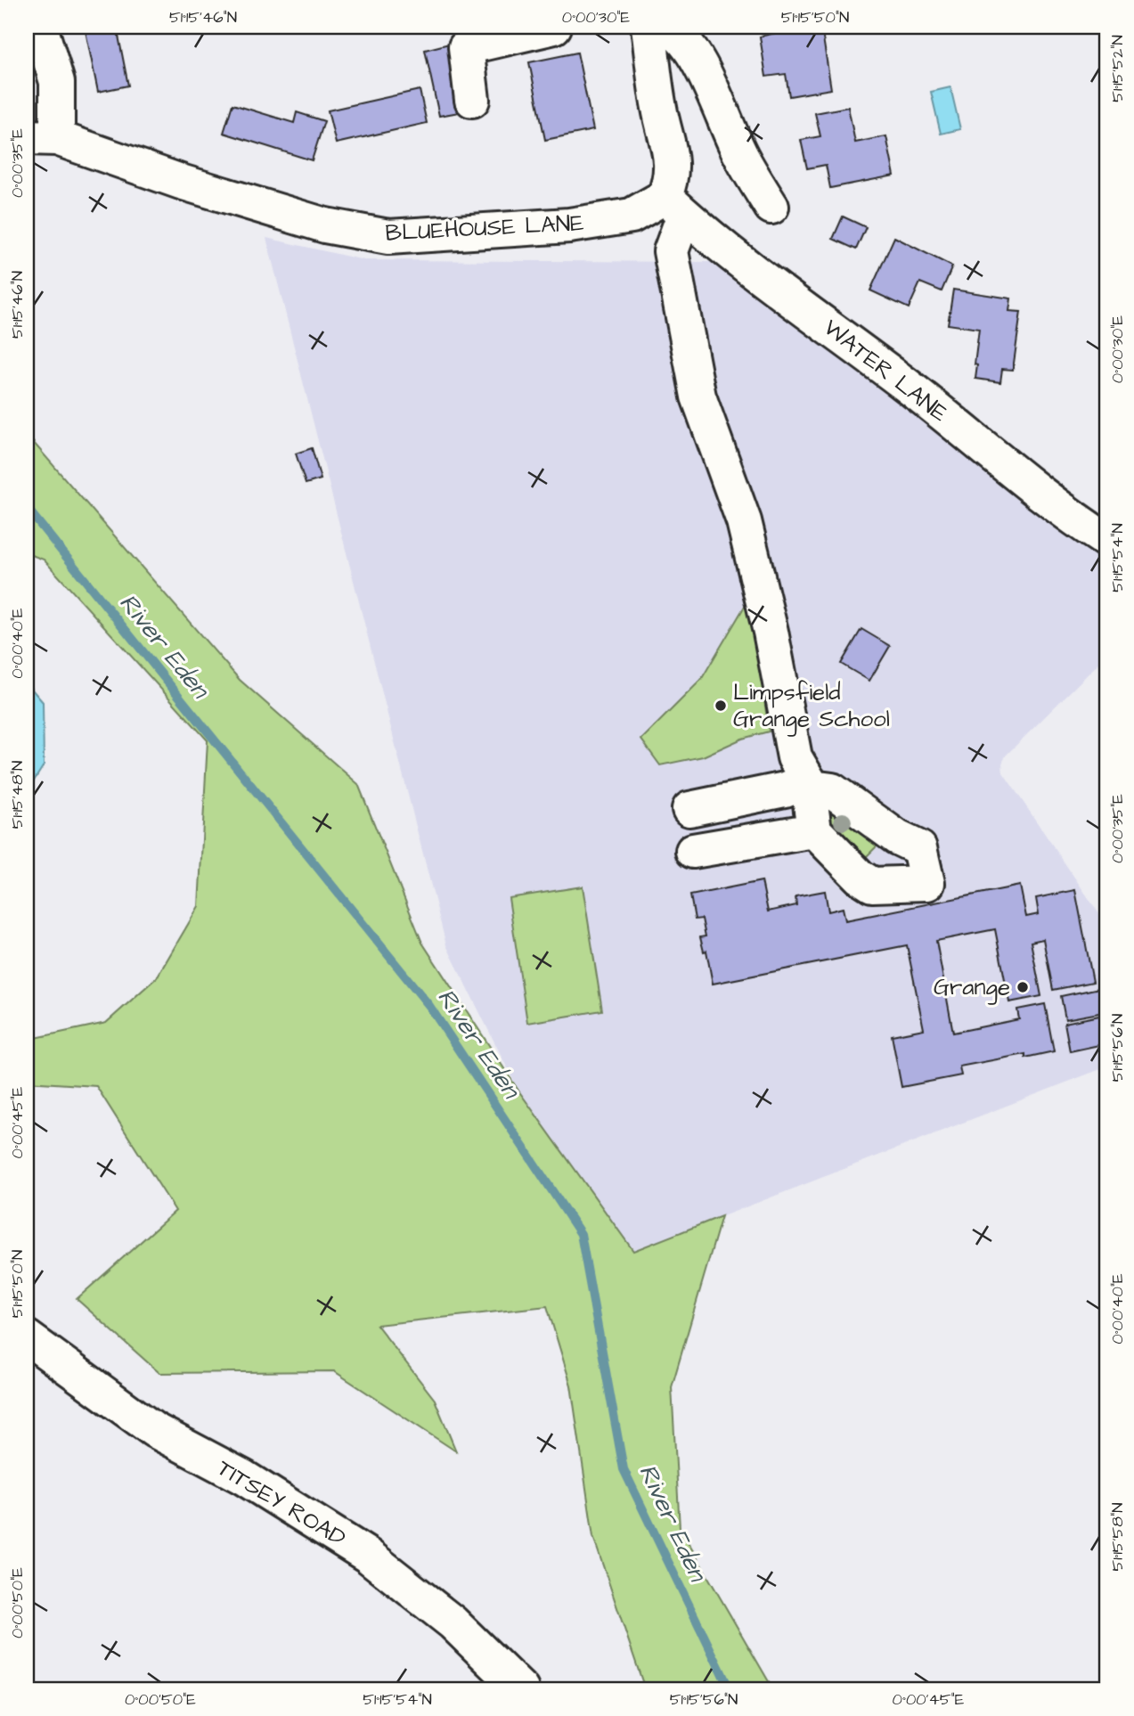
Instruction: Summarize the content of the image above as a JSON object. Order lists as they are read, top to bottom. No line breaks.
{"streets":{"street":["BLUEHOUSE LANE","WATER LANE","TITSEY ROAD"]},"crossings":[["BLUEHOUSE LANE","WATER LANE"]],"water":["River Eden"],"places":["Limpsfield Grange School","Grange"],"coordinates":["51°15'46\"N","0°00'30\"E","51°15'50\"N","51°15'52\"N","0°00'35\"E","51°15'54\"N","0°00'40\"E","51°15'48\"N","51°15'56\"N","0°00'45\"E","51°15'58\"N","0°00'50\"E"]}
